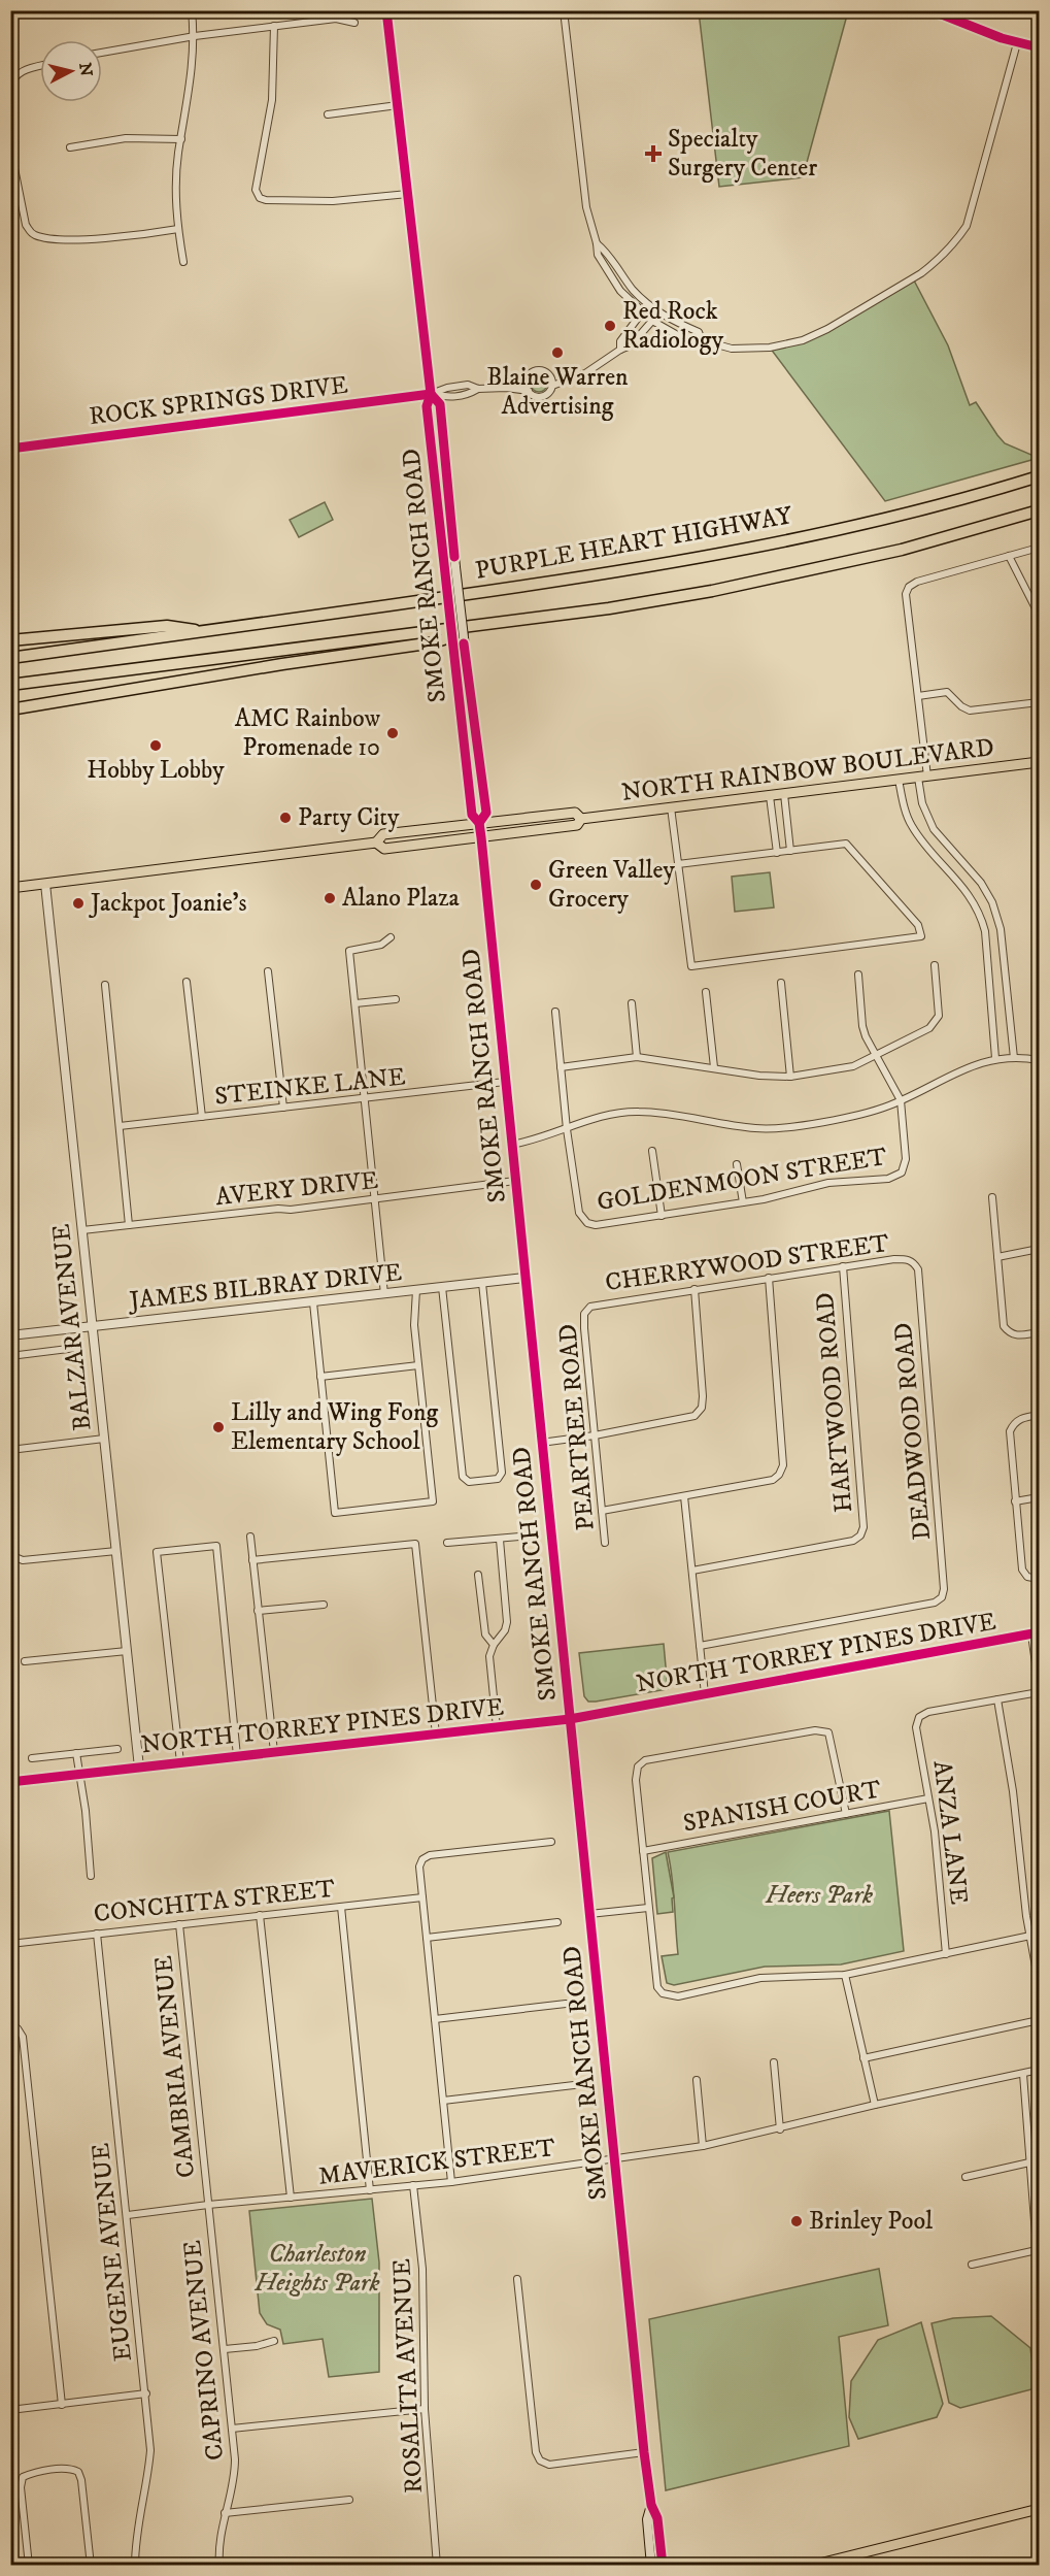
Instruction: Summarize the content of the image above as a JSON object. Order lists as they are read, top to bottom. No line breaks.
{"streets":{"highway":["PURPLE HEART HIGHWAY"],"main road":["ROCK SPRINGS DRIVE","SMOKE RANCH ROAD","NORTH RAINBOW BOULEVARD","NORTH TORREY PINES DRIVE"],"street":["STEINKE LANE","GOLDENMOON STREET","AVERY DRIVE","CHERRYWOOD STREET","JAMES BILBRAY DRIVE","BALZAR AVENUE","HARTWOOD ROAD","PEARTREE ROAD","DEADWOOD ROAD","SPANISH COURT","ANZA LANE","CONCHITA STREET","CAMBRIA AVENUE","MAVERICK STREET","EUGENE AVENUE","CAPRINO AVENUE","ROSALITA AVENUE"]},"crossings":[["ROCK SPRINGS DRIVE","SMOKE RANCH ROAD"],["SMOKE RANCH ROAD","NORTH RAINBOW BOULEVARD"],["SMOKE RANCH ROAD","STEINKE LANE"],["SMOKE RANCH ROAD","AVERY DRIVE"],["SMOKE RANCH ROAD","JAMES BILBRAY DRIVE"],["SMOKE RANCH ROAD","NORTH TORREY PINES DRIVE"],["SMOKE RANCH ROAD","MAVERICK STREET"],["NORTH RAINBOW BOULEVARD","BALZAR AVENUE"],["AVERY DRIVE","BALZAR AVENUE"],["CHERRYWOOD STREET","HARTWOOD ROAD"],["CHERRYWOOD STREET","PEARTREE ROAD"],["CHERRYWOOD STREET","DEADWOOD ROAD"],["JAMES BILBRAY DRIVE","BALZAR AVENUE"],["BALZAR AVENUE","NORTH TORREY PINES DRIVE"],["SPANISH COURT","ANZA LANE"],["CONCHITA STREET","CAMBRIA AVENUE"],["CONCHITA STREET","EUGENE AVENUE"],["CAMBRIA AVENUE","MAVERICK STREET"],["CAMBRIA AVENUE","CAPRINO AVENUE"],["MAVERICK STREET","EUGENE AVENUE"],["MAVERICK STREET","CAPRINO AVENUE"],["MAVERICK STREET","ROSALITA AVENUE"]],"parks":["Heers Park","Charleston Heights Park"],"places":{"health":["Specialty Surgery Center"],"other":["Red Rock Radiology","Blaine Warren Advertising","AMC Rainbow Promenade 10","Hobby Lobby","Party City","Green Valley Grocery","Alano Plaza","Jackpot Joanie's","Lilly and Wing Fong Elementary School","Brinley Pool"]},"north":"right"}
